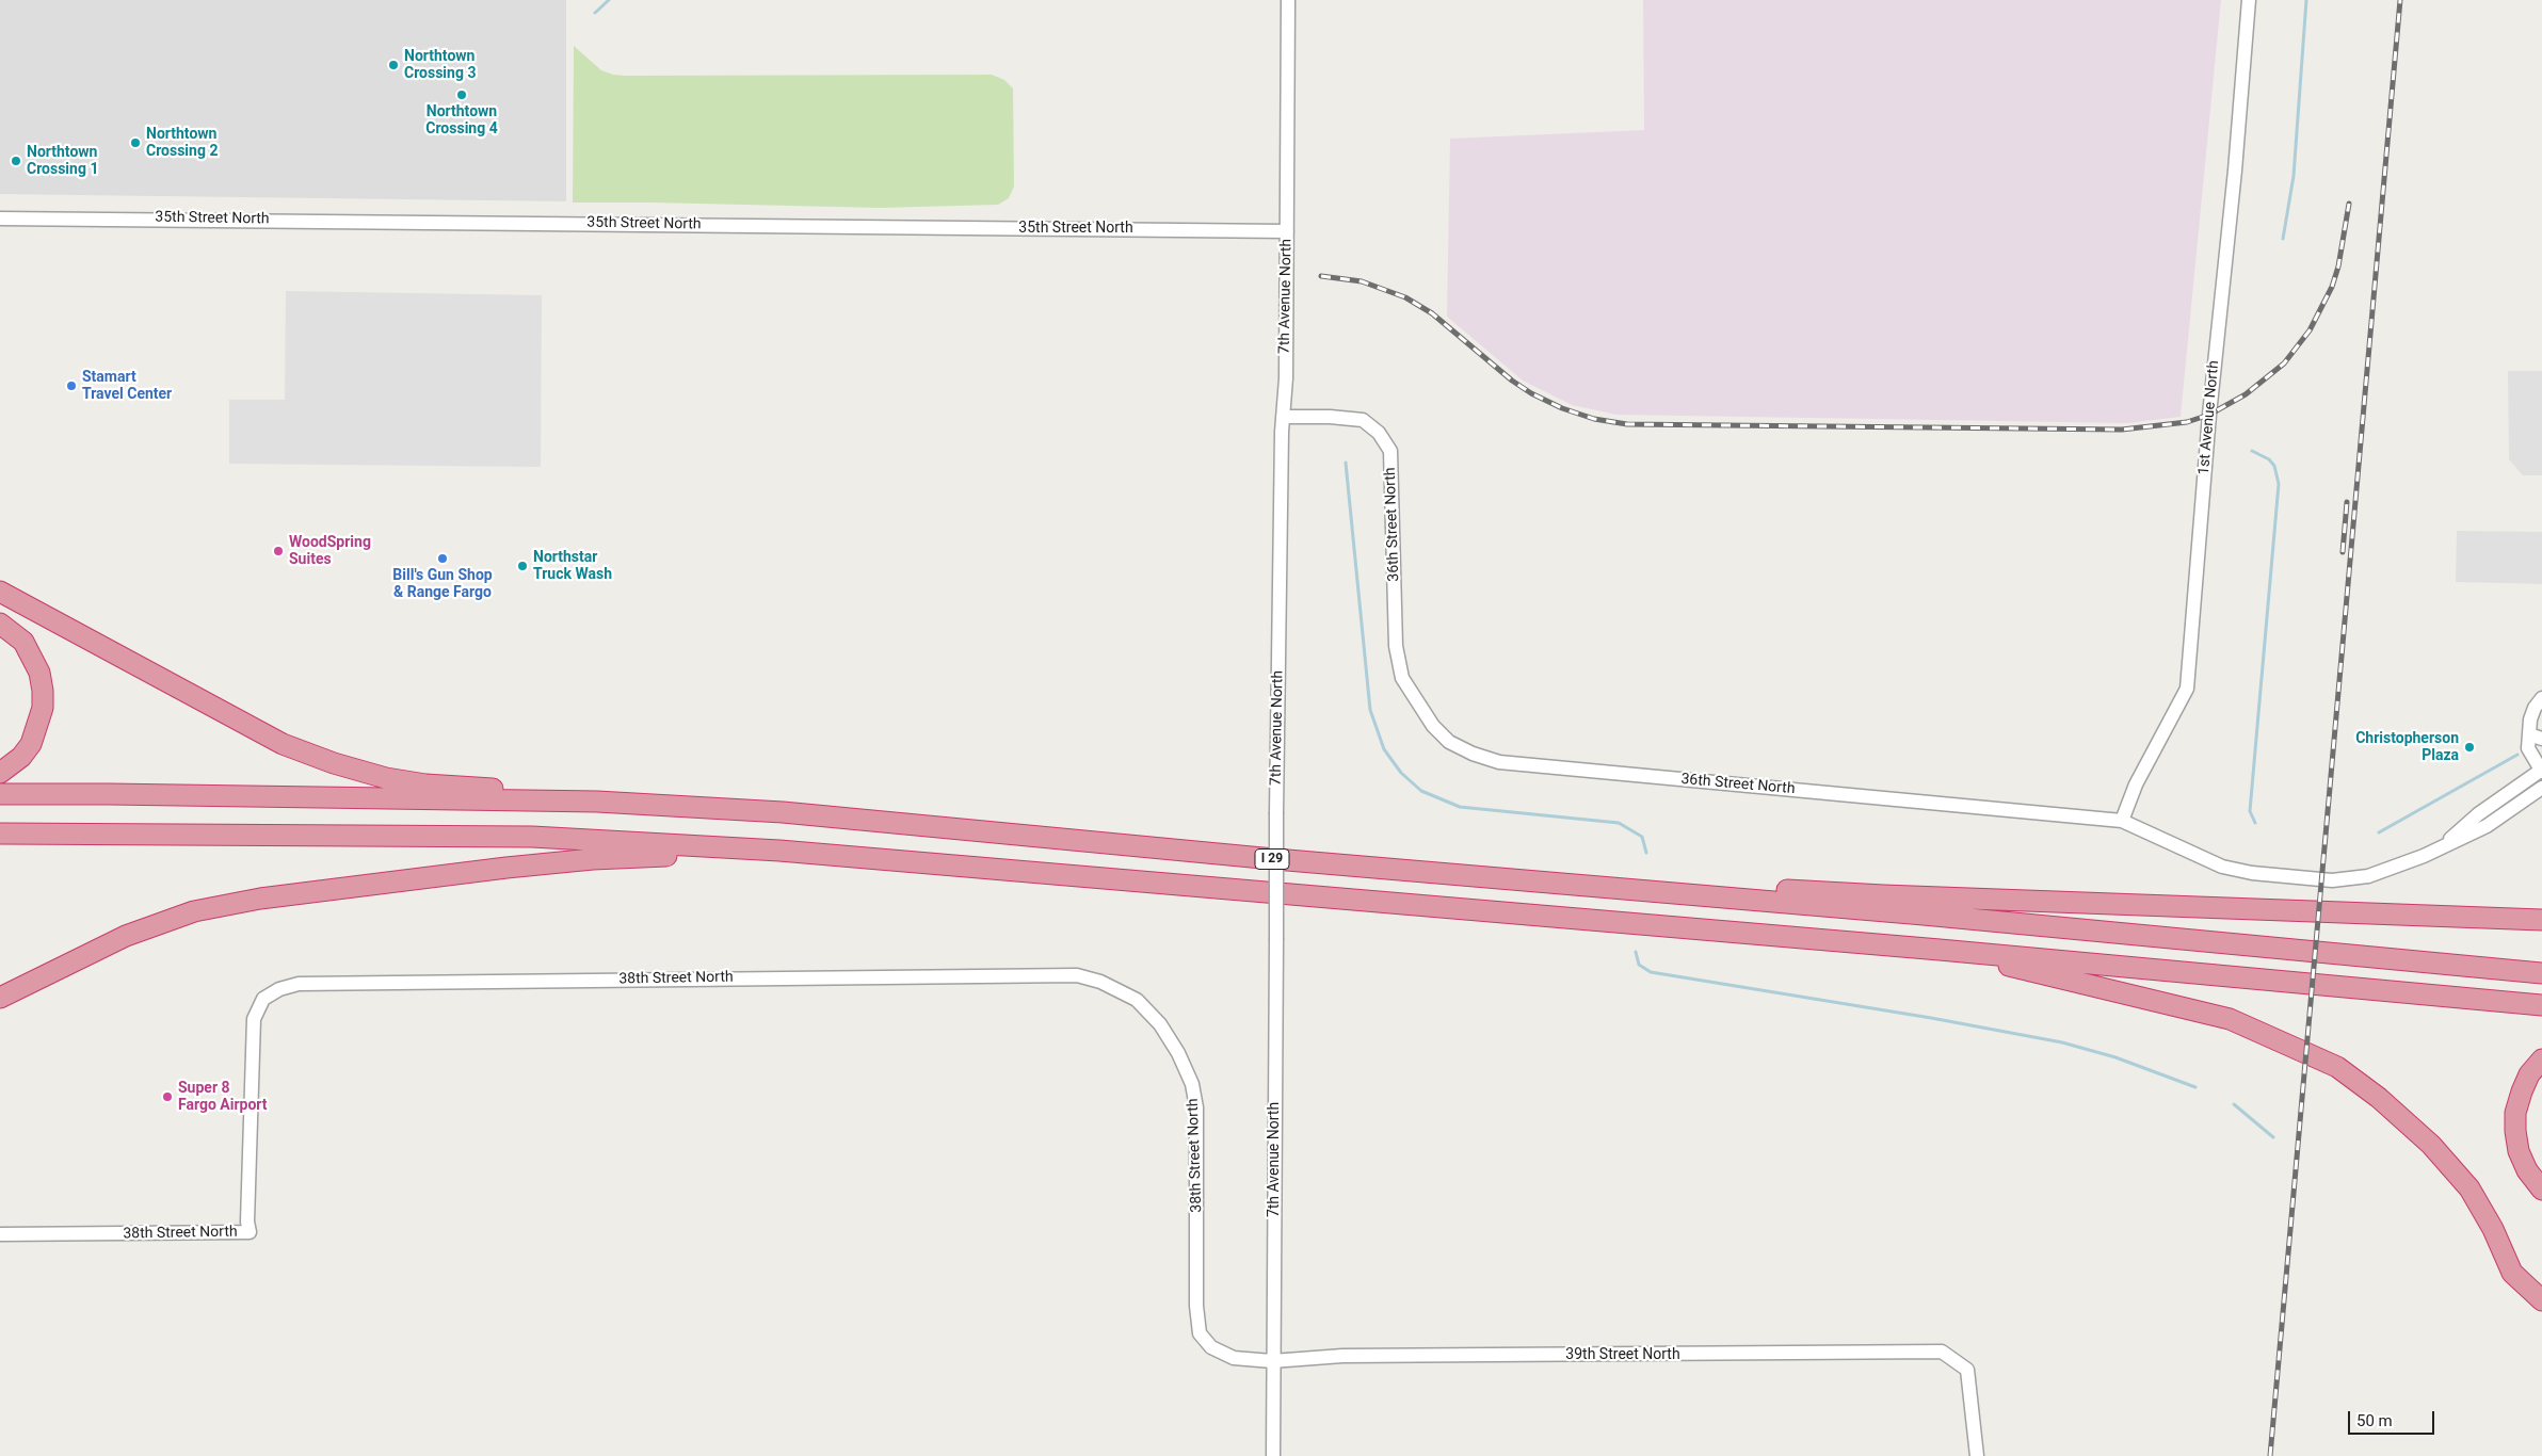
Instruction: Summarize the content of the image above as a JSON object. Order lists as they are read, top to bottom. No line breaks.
{"streets":{"highway":["I 29"],"street":["35th Street North","7th Avenue North","1st Avenue North","36th Street North","38th Street North","39th Street North"]},"crossings":[["35th Street North","7th Avenue North"],["7th Avenue North","36th Street North"],["7th Avenue North","38th Street North"],["7th Avenue North","39th Street North"],["1st Avenue North","36th Street North"],["38th Street North","39th Street North"]],"places":["Northtown Crossing 3","Northtown Crossing 4","Northtown Crossing 2","Northtown Crossing 1","Stamart Travel Center","WoodSpring Suites","Bill's Gun Shop & Range Fargo","Northstar Truck Wash","Christopherson Plaza","Super 8 Fargo Airport"],"scale_bar":"50 m"}
